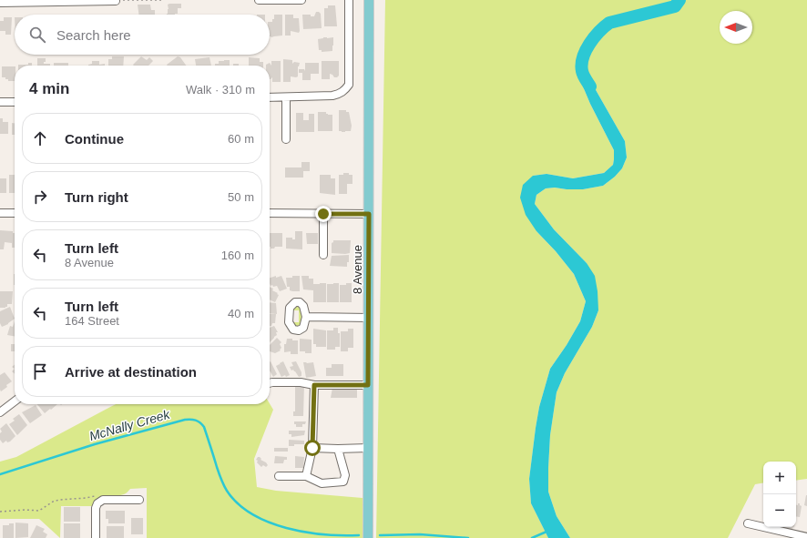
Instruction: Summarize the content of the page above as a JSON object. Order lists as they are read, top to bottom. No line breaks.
{"streets":{"main road":["8 Avenue"]},"water":["McNally Creek"],"north":"left","page":{"search":"Search here","heading":["4 min","Walk · 310 m"],"list":[["Continue","60 m"],["Turn right","50 m"],["Turn left","8 Avenue","160 m"],["Turn left","164 Street","40 m"],"Arrive at destination"],"map_buttons":["+","−"]}}
